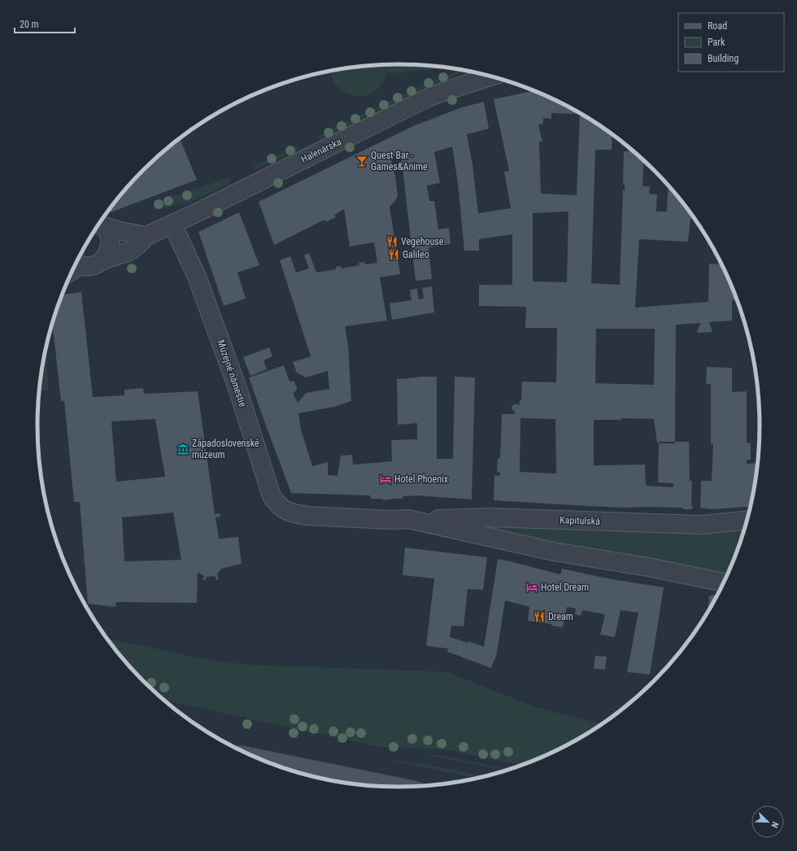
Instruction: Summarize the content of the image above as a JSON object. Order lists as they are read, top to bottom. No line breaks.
{"streets":{"street":["Halenárska","Múzejné námestie","Kapitulská"]},"crossings":[["Halenárska","Múzejné námestie"],["Múzejné námestie","Kapitulská"]],"places":{"bar":["Quest Bar - Games&Anime"],"restaurant":["Vegehouse","Galileo","Dream"],"museum":["Západoslovenské múzeum"],"hotel":["Hotel Phoenix","Hotel Dream"]},"legend":["Road","Park","Building"],"scale_bar":"20 m","north":"bottom right"}
